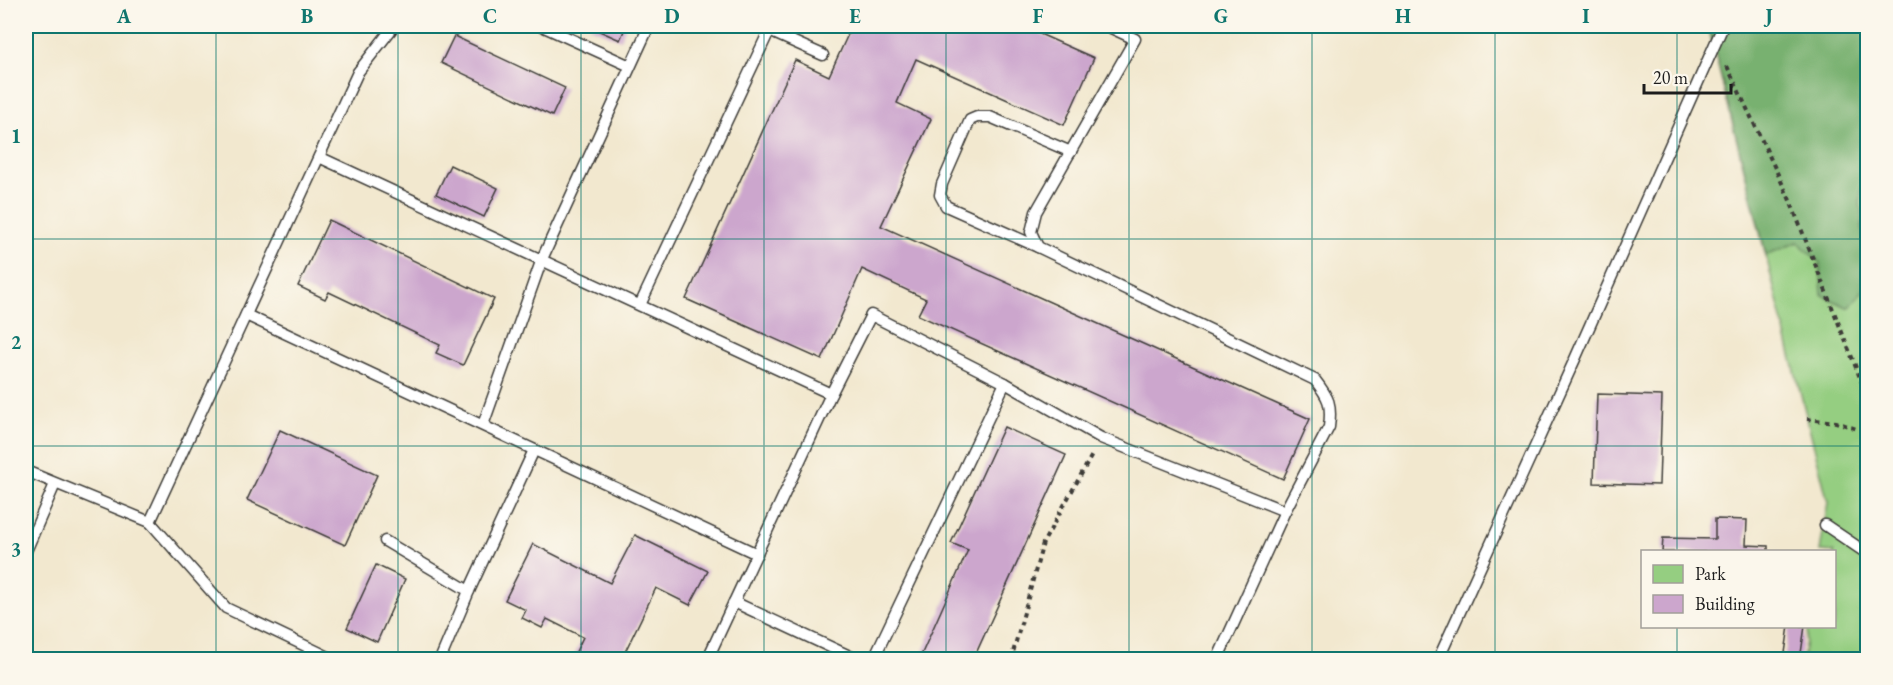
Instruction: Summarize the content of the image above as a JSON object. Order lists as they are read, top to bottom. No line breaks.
{"legend":["Park","Building"],"scale_bar":"20 m","grid":{"columns":["A","B","C","D","E","F","G","H","I","J"],"rows":["1","2","3"]}}
